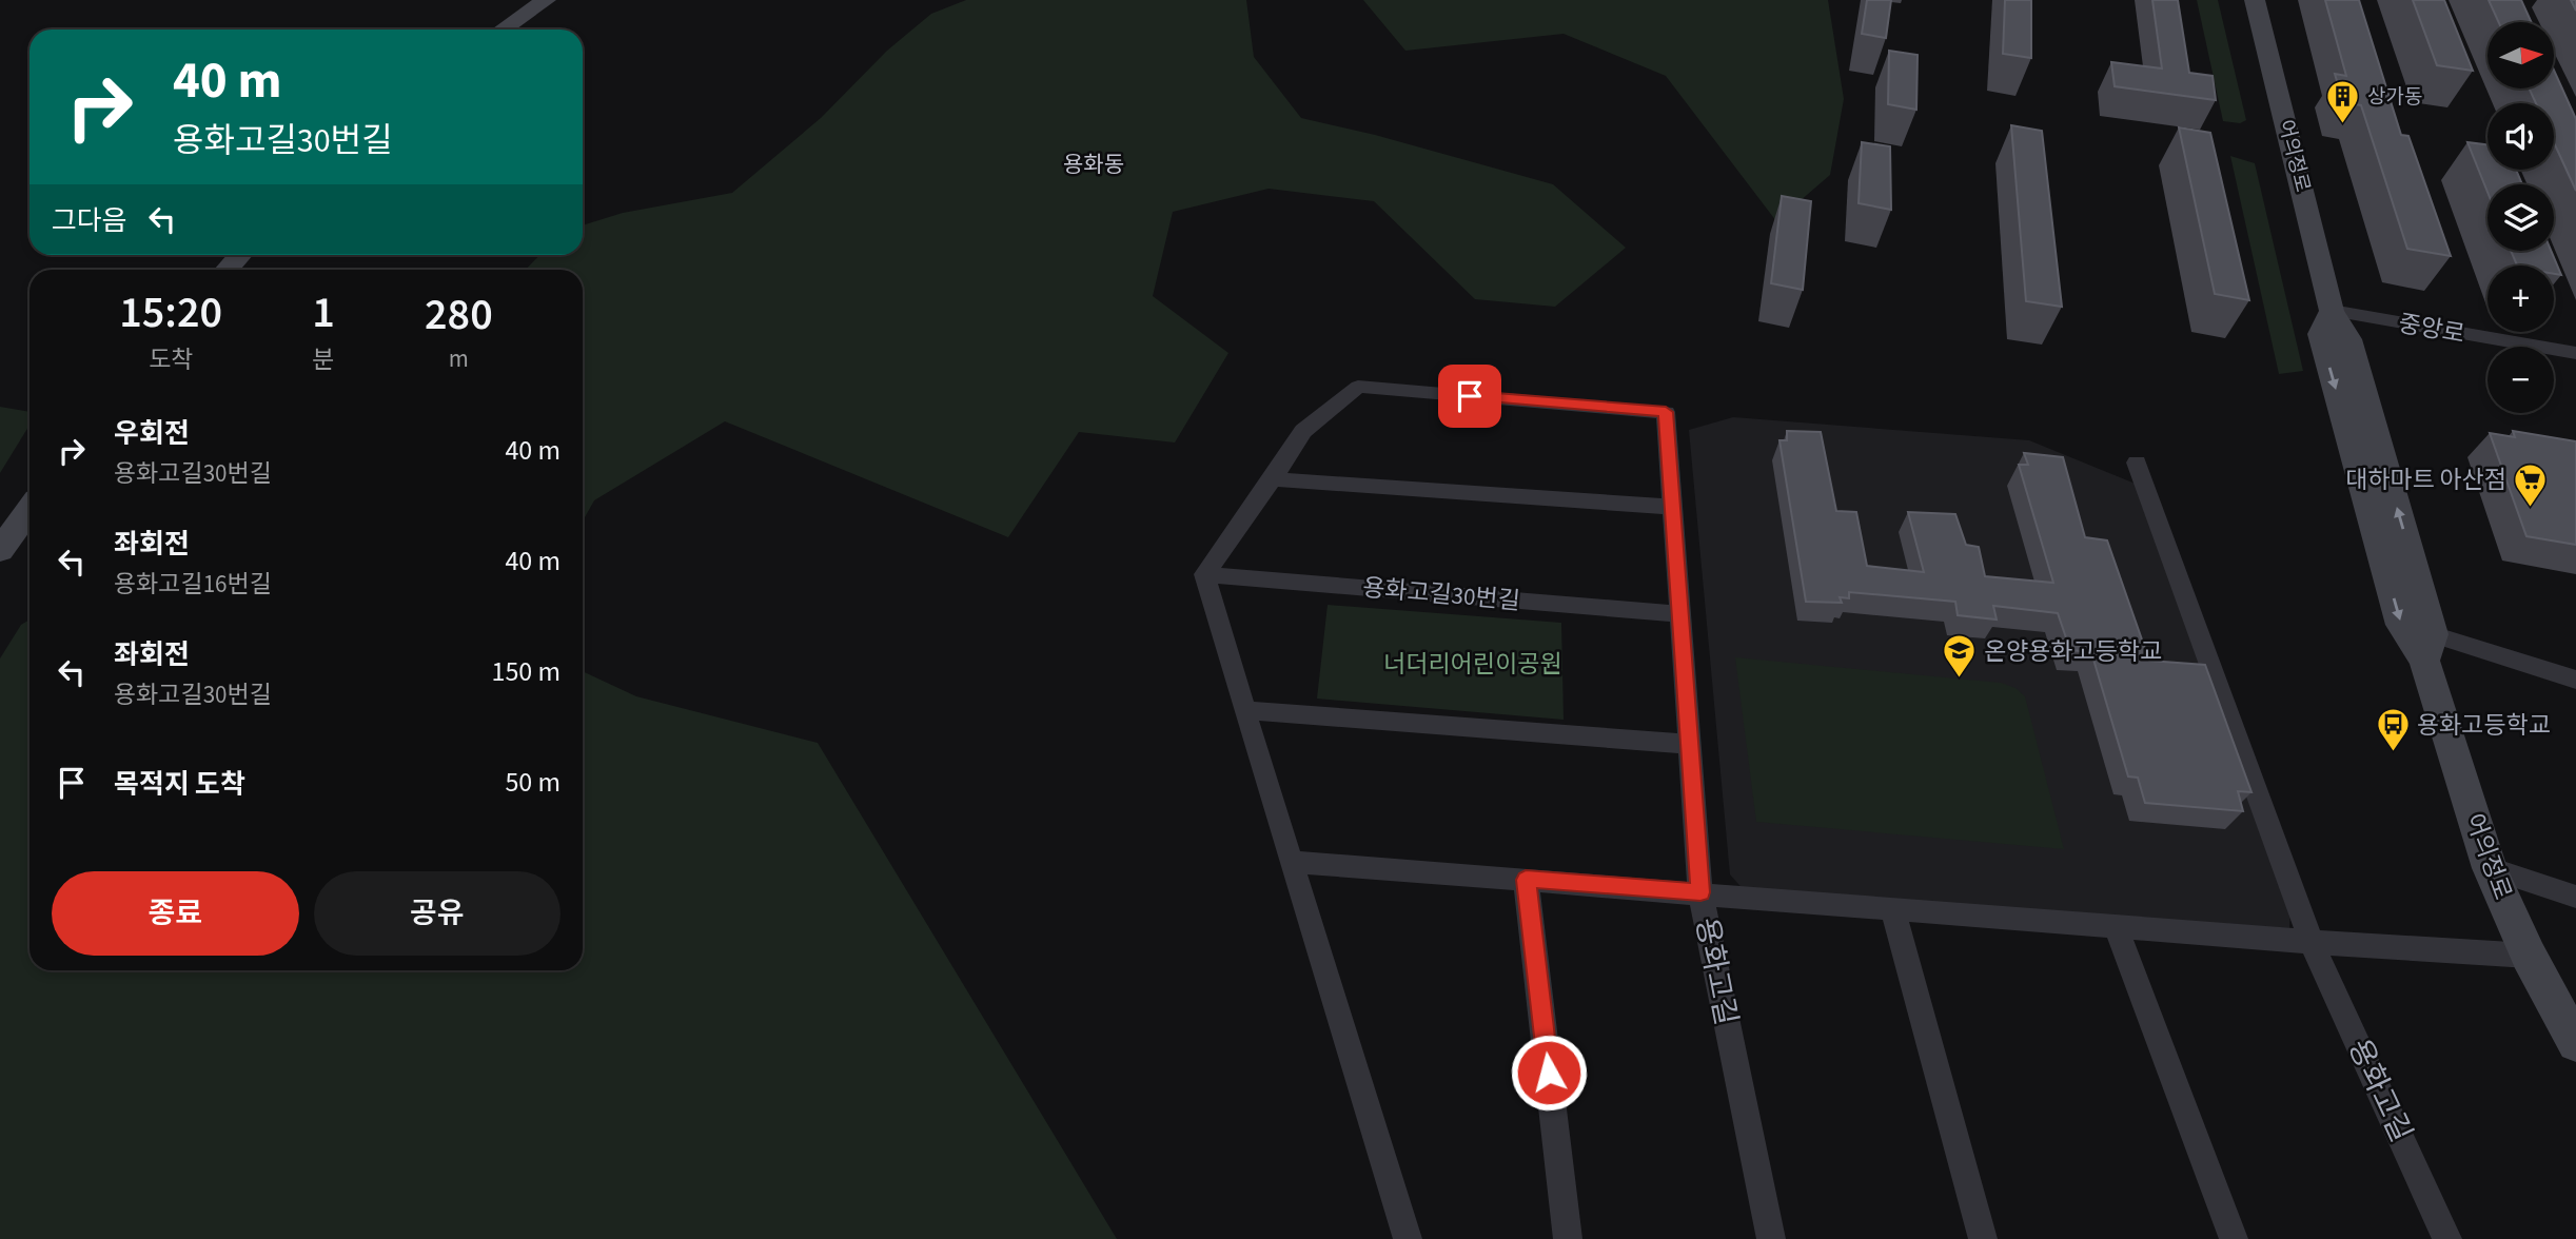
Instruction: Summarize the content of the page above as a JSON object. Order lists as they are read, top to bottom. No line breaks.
{"streets":{"main road":["어의정로"],"street":["중앙로","용화고길30번길","용화고길"]},"crossings":[["어의정로","중앙로"],["어의정로","용화고길"]],"districts":["용화동"],"parks":["너더리어린이공원"],"places":{"building":["상가동"],"supermarket":["대하마트 아산점"],"school or university":["온양용화고등학교"],"bus stop":["용화고등학교"]},"north":"right","page":{"map_buttons":["+","−"],"turn":["40 m","용화고길30번길"],"then":"그다음","eta":["15:20","도착","1","분","280","m"],"list":[{"name":"우회전","note":"용화고길30번길","value":"40 m"},{"name":"좌회전","note":"용화고길16번길","value":"40 m"},{"name":"좌회전","note":"용화고길30번길","value":"150 m"},{"name":"목적지 도착","value":"50 m"}],"buttons":["종료","공유"]}}
